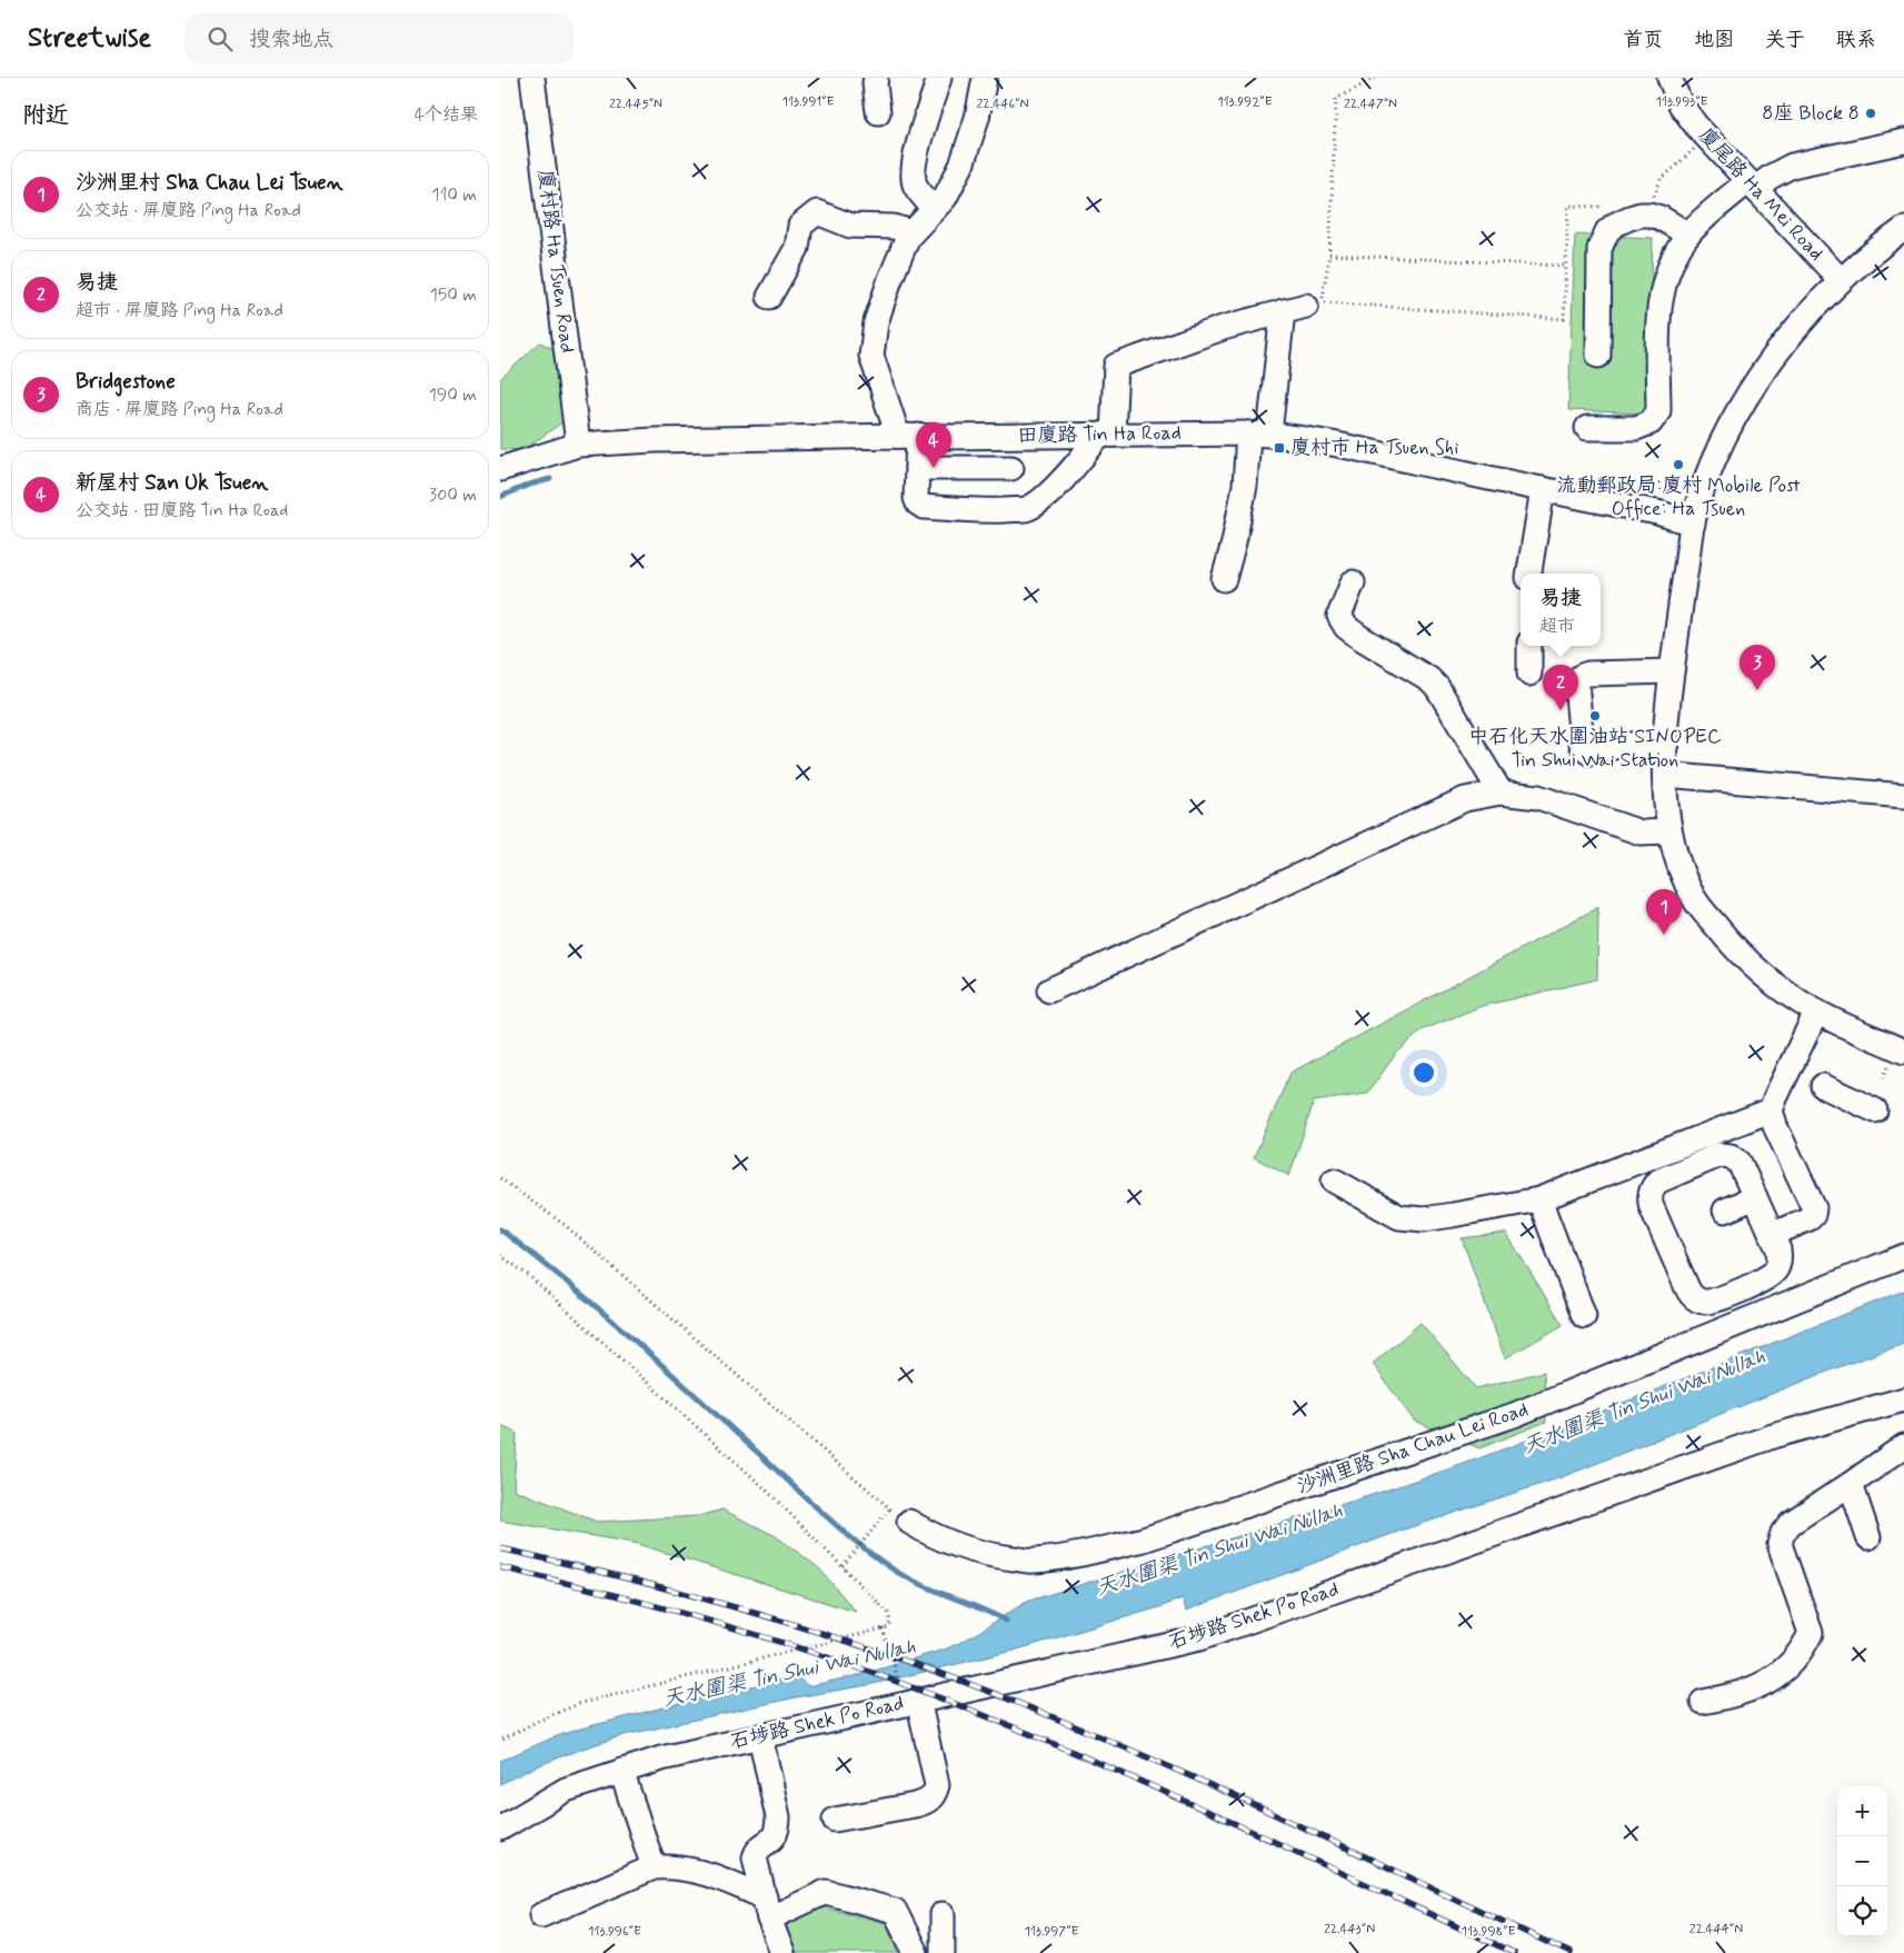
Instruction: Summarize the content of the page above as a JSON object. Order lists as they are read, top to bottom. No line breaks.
{"streets":{"street":["廈尾路 Ha Mei Road","廈村路 Ha Tsuen Road","田廈路 Tin Ha Road","沙洲里路 Sha Chau Lei Road","石埗路 Shek Po Road"]},"crossings":[["廈村路 Ha Tsuen Road","田廈路 Tin Ha Road"]],"water":["天水圍渠 Tin Shui Wai Nullah"],"places":{"other":["8座 Block 8","流動郵政局:廈村 Mobile Post Office: Ha Tsuen","中石化天水圍油站 SINOPEC Tin Shui Wai Station"],"transit":["廈村市 Ha Tsuen Shi"]},"page":{"header":"Streetwise","search":"搜索地点","nav":["首页","地图","关于","联系"],"heading":["附近","4个结果"],"list":[{"mark":"1","name":"沙洲里村 Sha Chau Lei Tsuen","note":"公交站 · 屏廈路 Ping Ha Road","value":"110 m"},{"mark":"2","name":"易捷","note":"超市 · 屏廈路 Ping Ha Road","value":"150 m"},{"mark":"3","name":"Bridgestone","note":"商店 · 屏廈路 Ping Ha Road","value":"190 m"},{"mark":"4","name":"新屋村 San Uk Tsuen","note":"公交站 · 田廈路 Tin Ha Road","value":"300 m"}],"pins":["4","3","2","1"],"popup":["易捷","超市"],"map_buttons":["+","−"]},"coordinates":["113.991°E","113.992°E","113.993°E","22.445°N","22.446°N","22.447°N","22.443°N","22.444°N","113.996°E","113.997°E","113.998°E"]}
